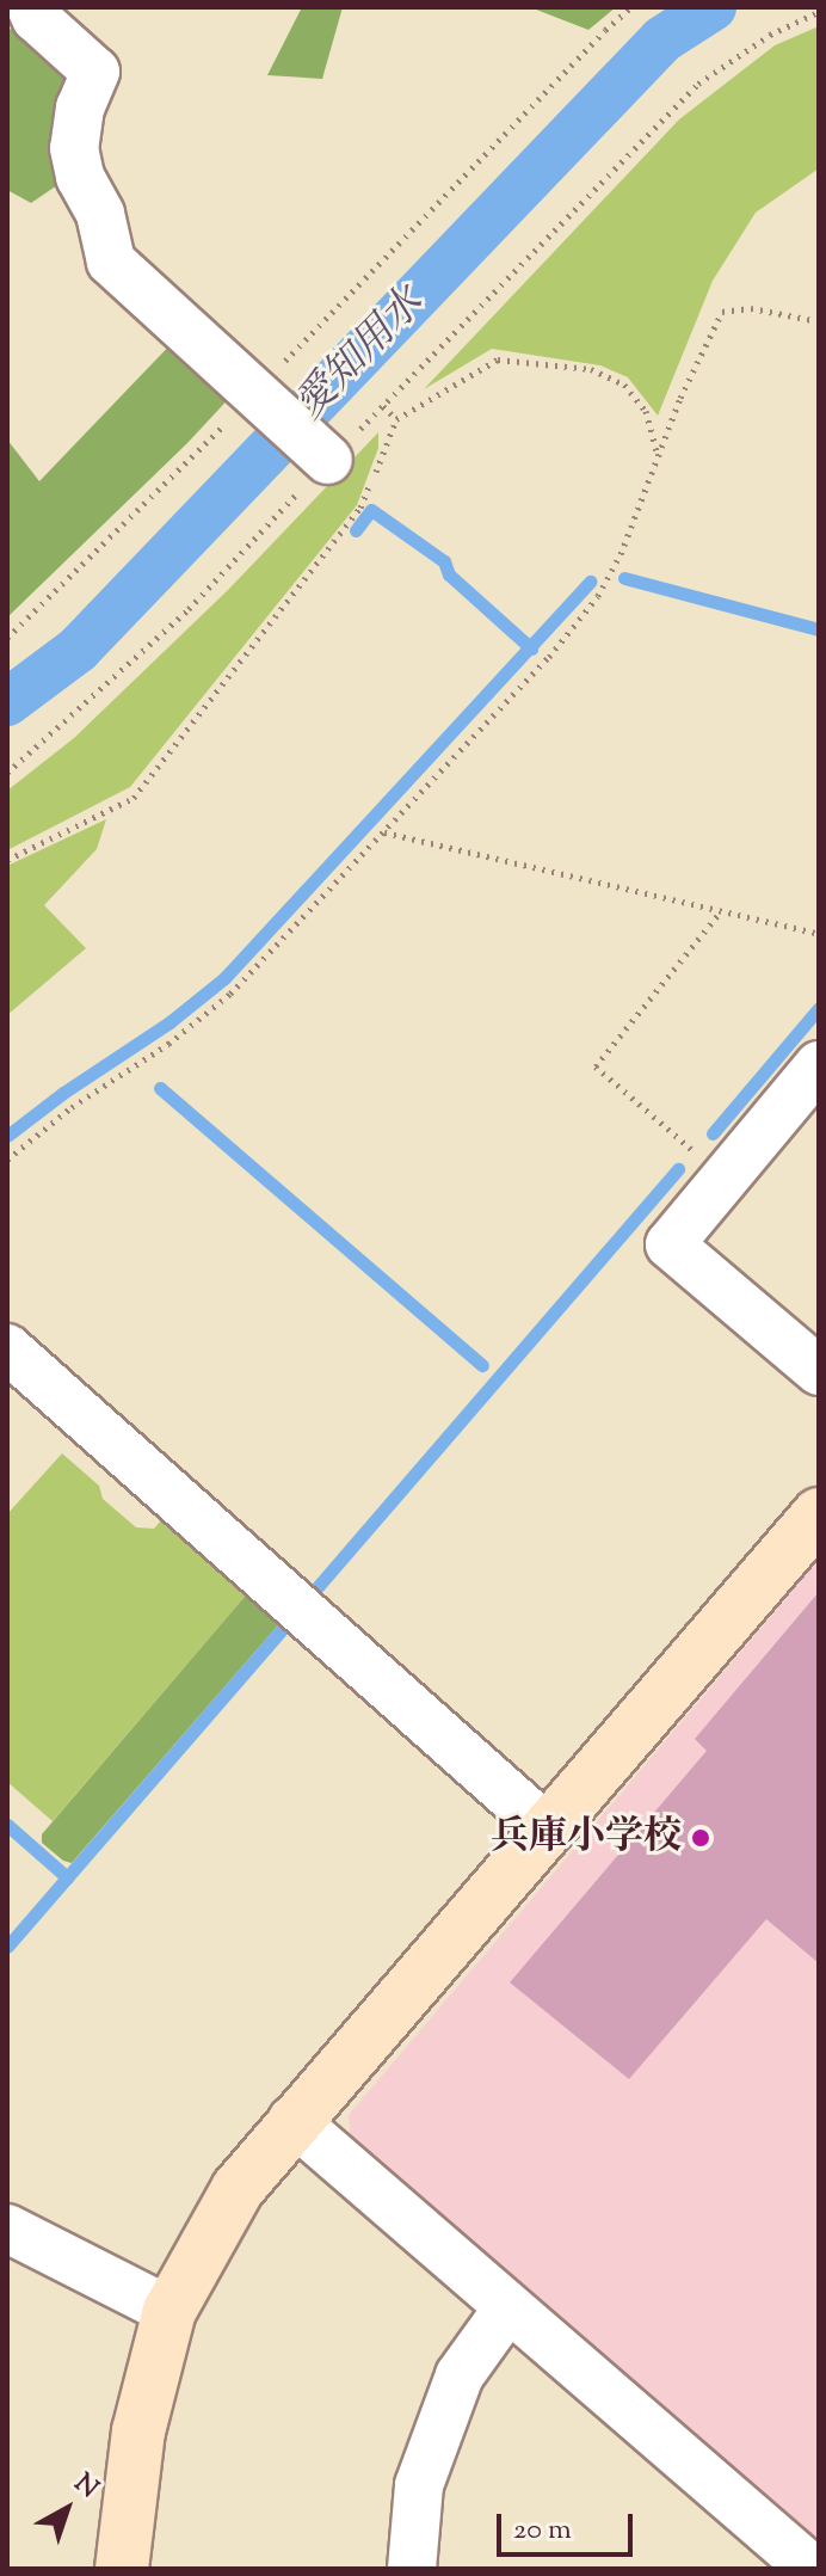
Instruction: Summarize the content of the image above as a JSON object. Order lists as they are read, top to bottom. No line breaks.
{"water":["愛知用水"],"places":["兵庫小学校"],"scale_bar":"20 m","north":"top right"}
